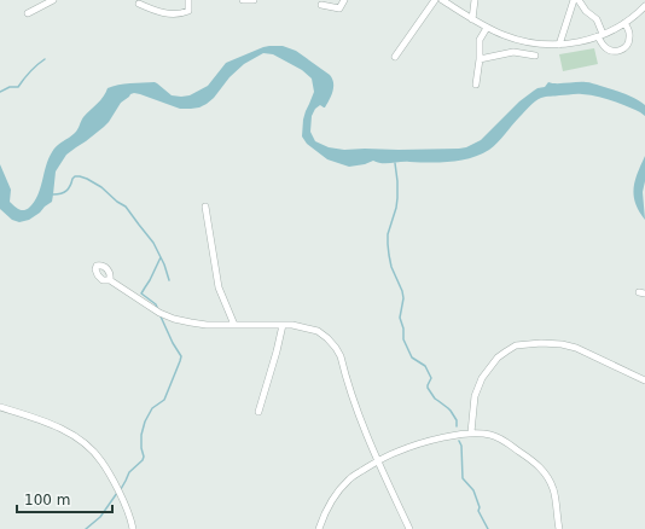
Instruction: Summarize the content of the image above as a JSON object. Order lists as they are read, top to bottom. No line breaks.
{"scale_bar":"100 m"}
